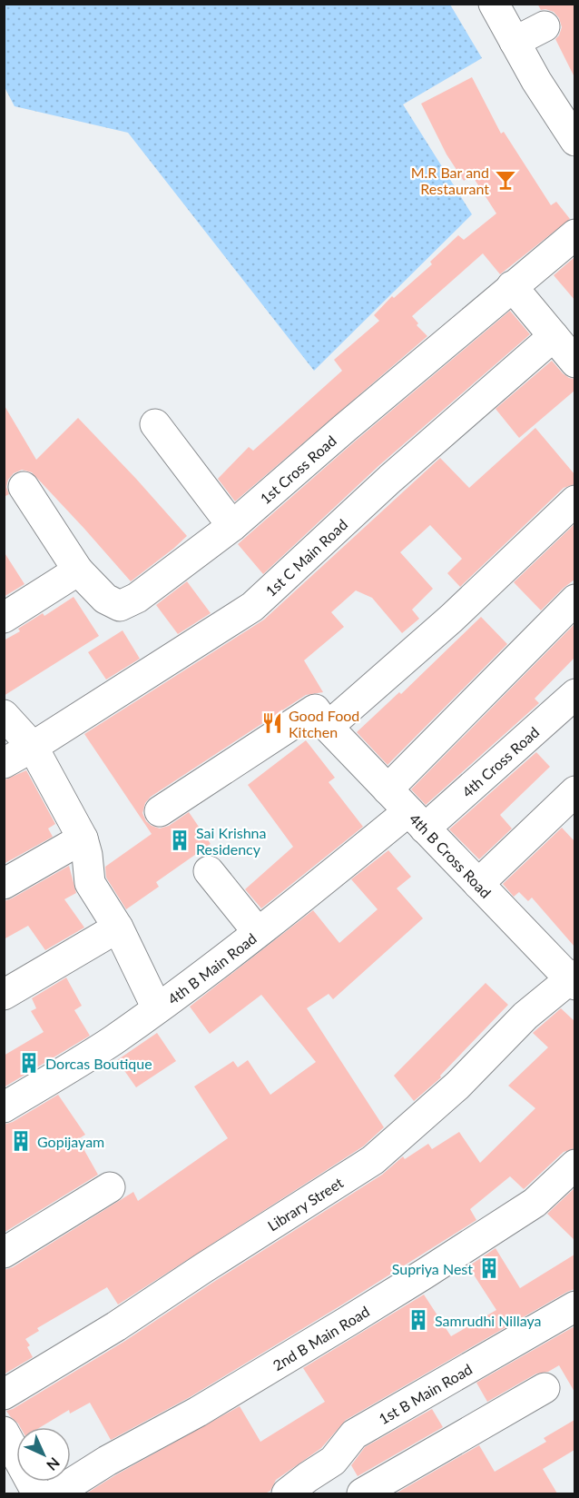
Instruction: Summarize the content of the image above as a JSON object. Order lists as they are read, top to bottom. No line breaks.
{"streets":{"street":["1st Cross Road","1st C Main Road","4th Cross Road","4th B Cross Road","4th B Main Road","Library Street","2nd B Main Road","1st B Main Road"]},"crossings":[["4th Cross Road","4th B Cross Road"],["4th Cross Road","4th B Main Road"],["4th B Cross Road","4th B Main Road"],["4th B Cross Road","Library Street"]],"places":{"bar":["M.R Bar and Restaurant"],"restaurant":["Good Food Kitchen"],"building":["Sai Krishna Residency","Dorcas Boutique","Gopijayam","Supriya Nest","Samrudhi Nillaya"]},"north":"bottom right"}
